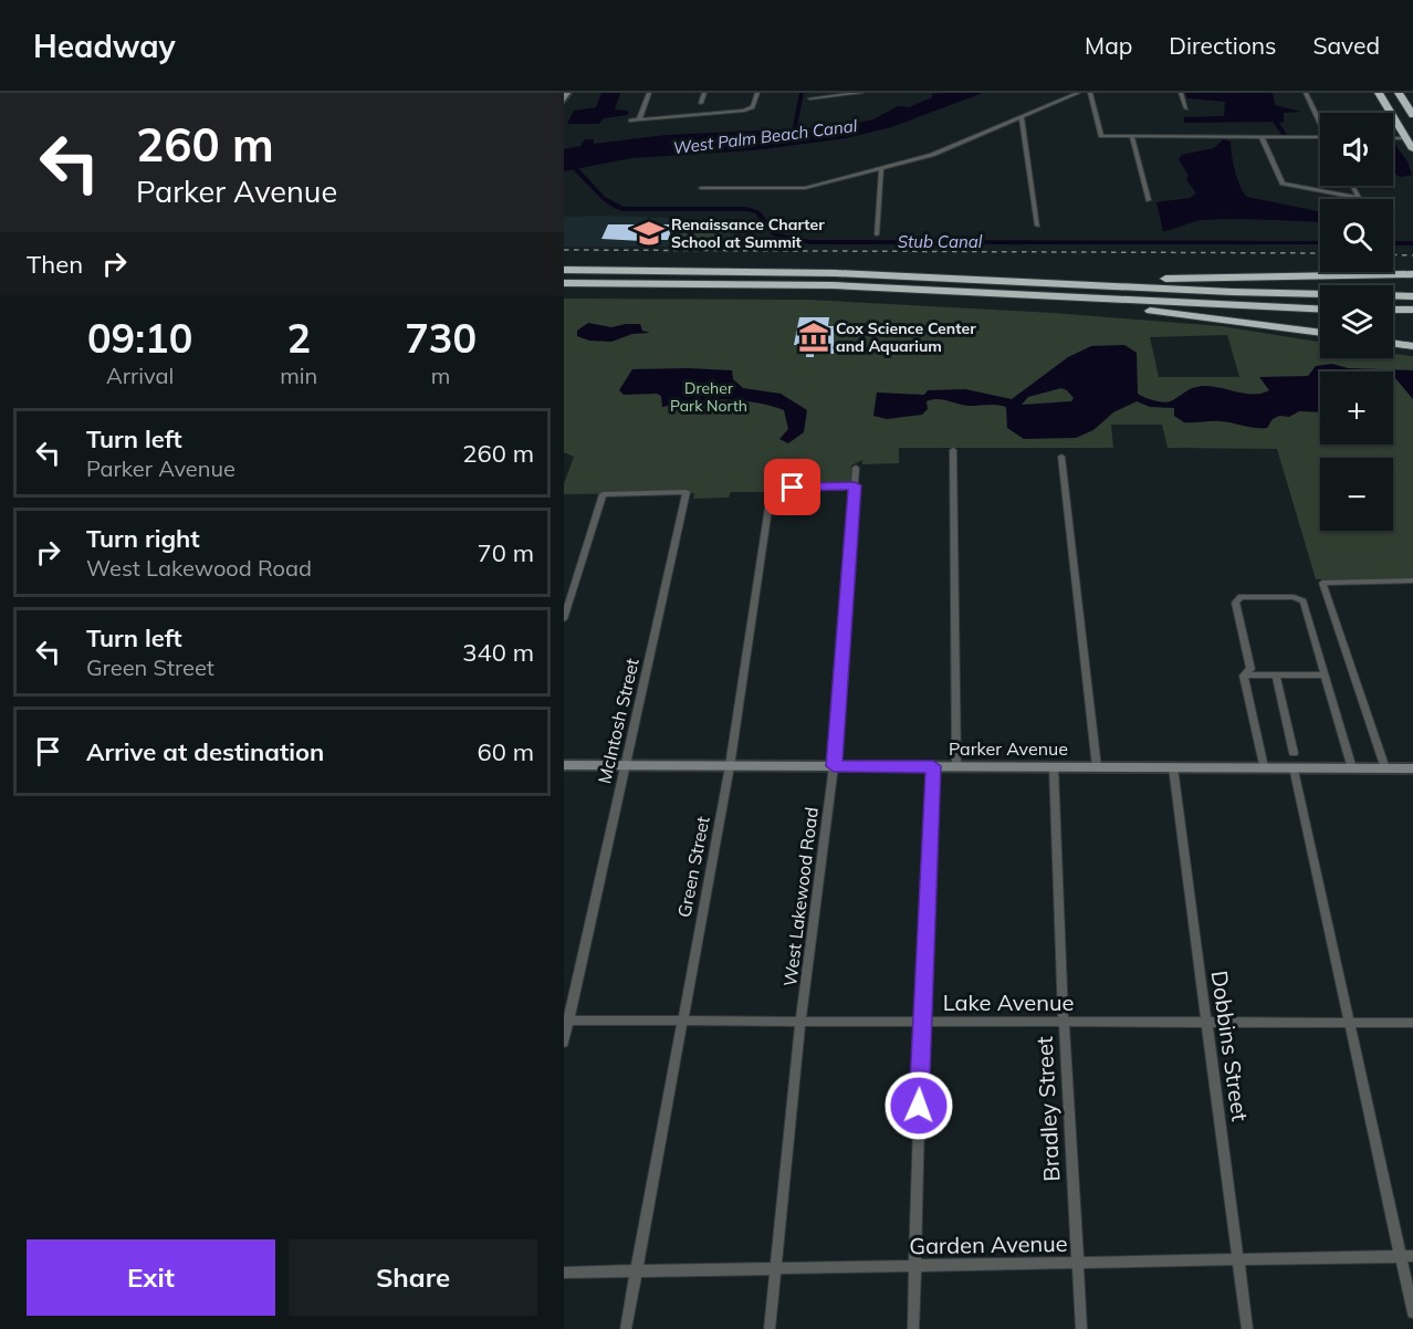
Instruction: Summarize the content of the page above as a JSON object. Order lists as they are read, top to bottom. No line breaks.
{"streets":{"street":["McIntosh Street","Parker Avenue","Green Street","West Lakewood Road","Lake Avenue","Dobbins Street","Bradley Street","Garden Avenue"]},"crossings":[["McIntosh Street","Parker Avenue"],["McIntosh Street","Lake Avenue"],["Parker Avenue","Green Street"],["Parker Avenue","West Lakewood Road"],["Parker Avenue","Dobbins Street"],["Parker Avenue","Bradley Street"],["Green Street","West Lakewood Road"],["Green Street","Lake Avenue"],["Green Street","Garden Avenue"],["West Lakewood Road","Lake Avenue"],["West Lakewood Road","Garden Avenue"],["Lake Avenue","Dobbins Street"],["Lake Avenue","Bradley Street"],["Dobbins Street","Garden Avenue"],["Bradley Street","Garden Avenue"]],"water":["West Palm Beach Canal","Stub Canal"],"parks":["Dreher Park North"],"places":{"school or university":["Renaissance Charter School at Summit"],"museum":["Cox Science Center and Aquarium"]},"page":{"header":"Headway","nav":["Map","Directions","Saved"],"turn":["260 m","Parker Avenue"],"map_buttons":["+","−"],"then":"Then","eta":["09:10","Arrival","2","min","730","m"],"list":[{"name":"Turn left","note":"Parker Avenue","value":"260 m"},{"name":"Turn right","note":"West Lakewood Road","value":"70 m"},{"name":"Turn left","note":"Green Street","value":"340 m"},{"name":"Arrive at destination","value":"60 m"}],"buttons":["Exit","Share"]}}
